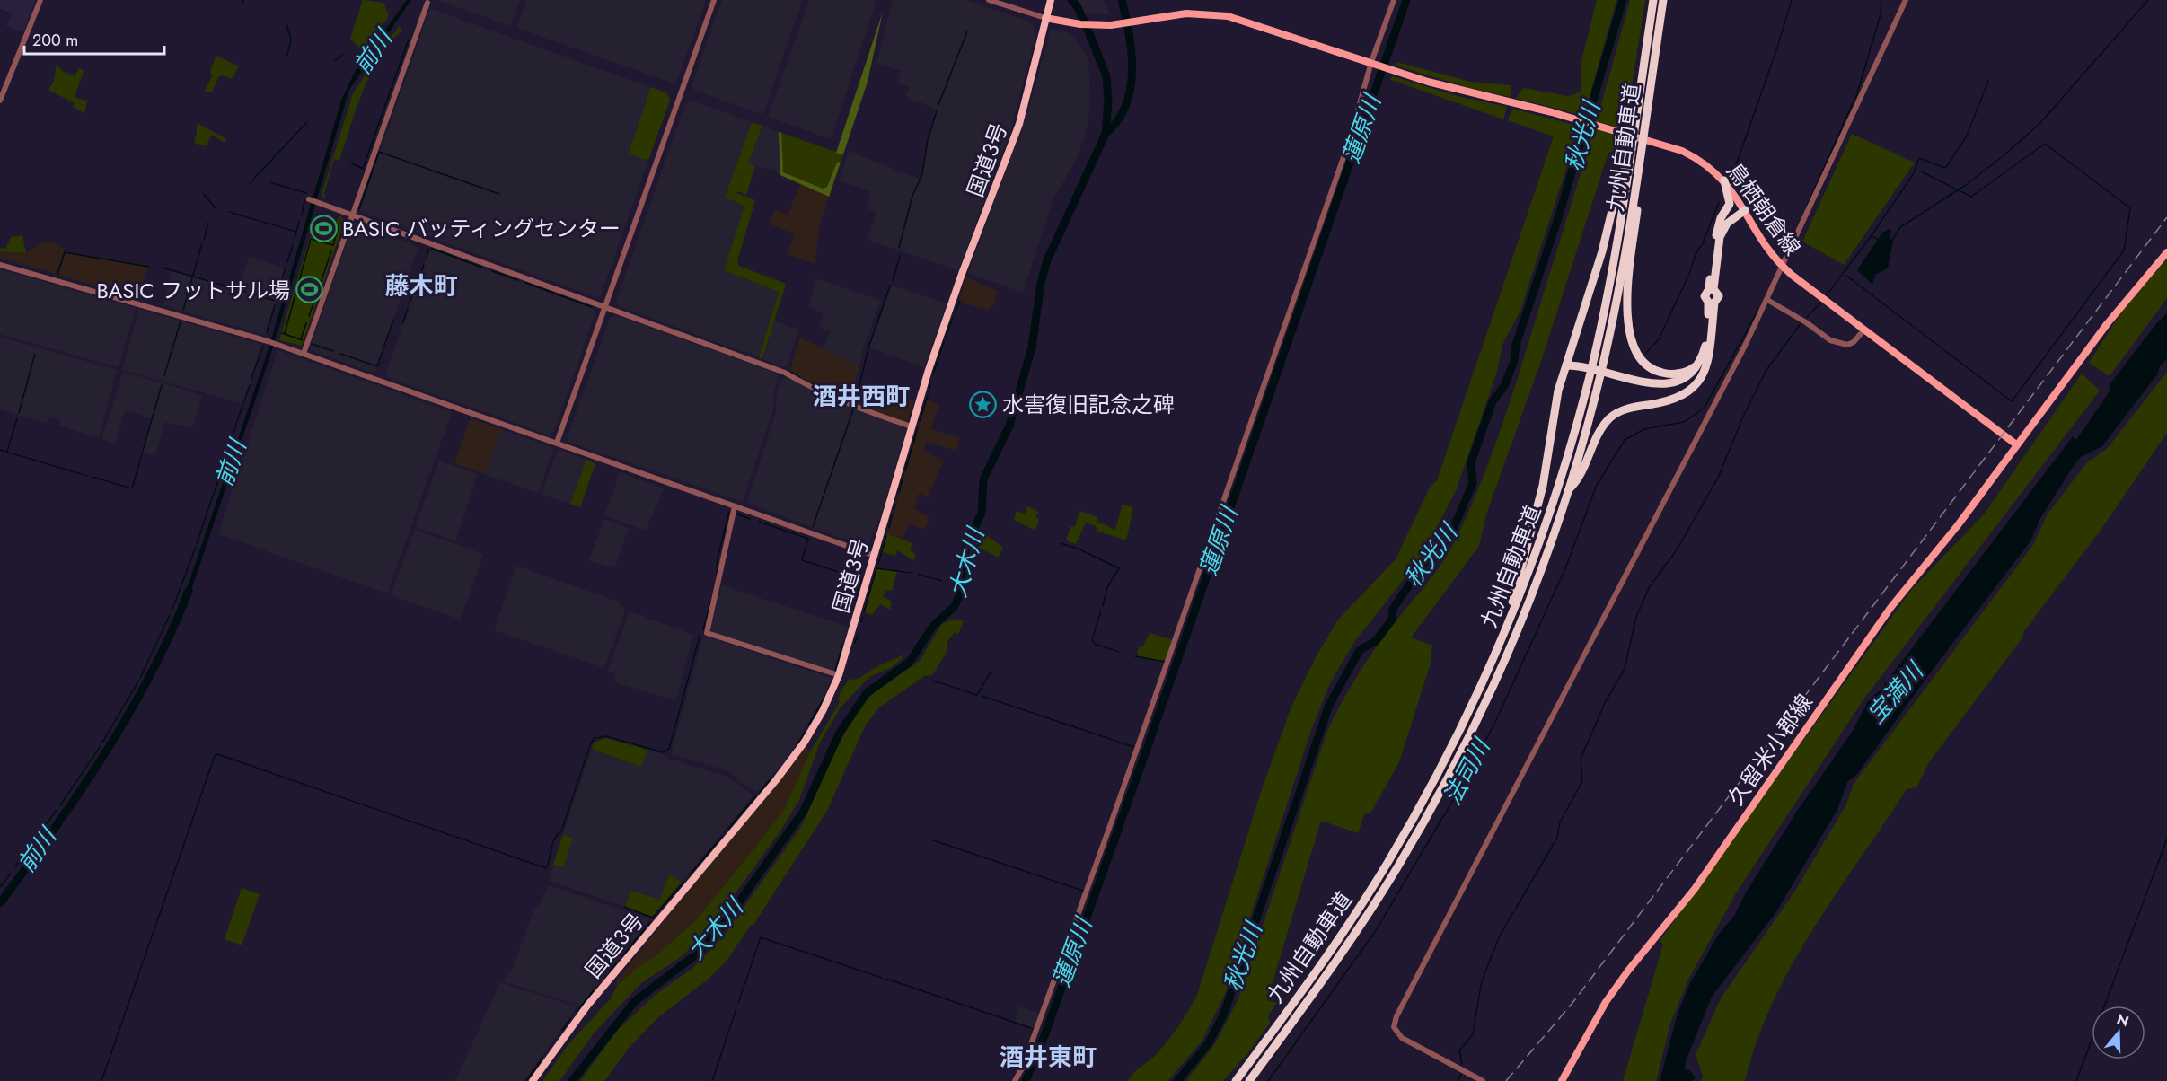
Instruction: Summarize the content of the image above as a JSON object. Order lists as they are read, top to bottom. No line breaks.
{"streets":{"highway":["九州自動車道","国道3号"],"main road":["鳥栖朝倉線","久留米小郡線"]},"crossings":[["国道3号","鳥栖朝倉線"],["鳥栖朝倉線","久留米小郡線"]],"districts":["藤木町","酒井西町","酒井東町"],"water":["前川","蓮原川","秋光川","大木川","宝満川","法司川"],"places":{"sports":["BASIC バッティングセンター","BASIC フットサル場"],"place":["水害復旧記念之碑"]},"scale_bar":"200 m","north":"top"}
